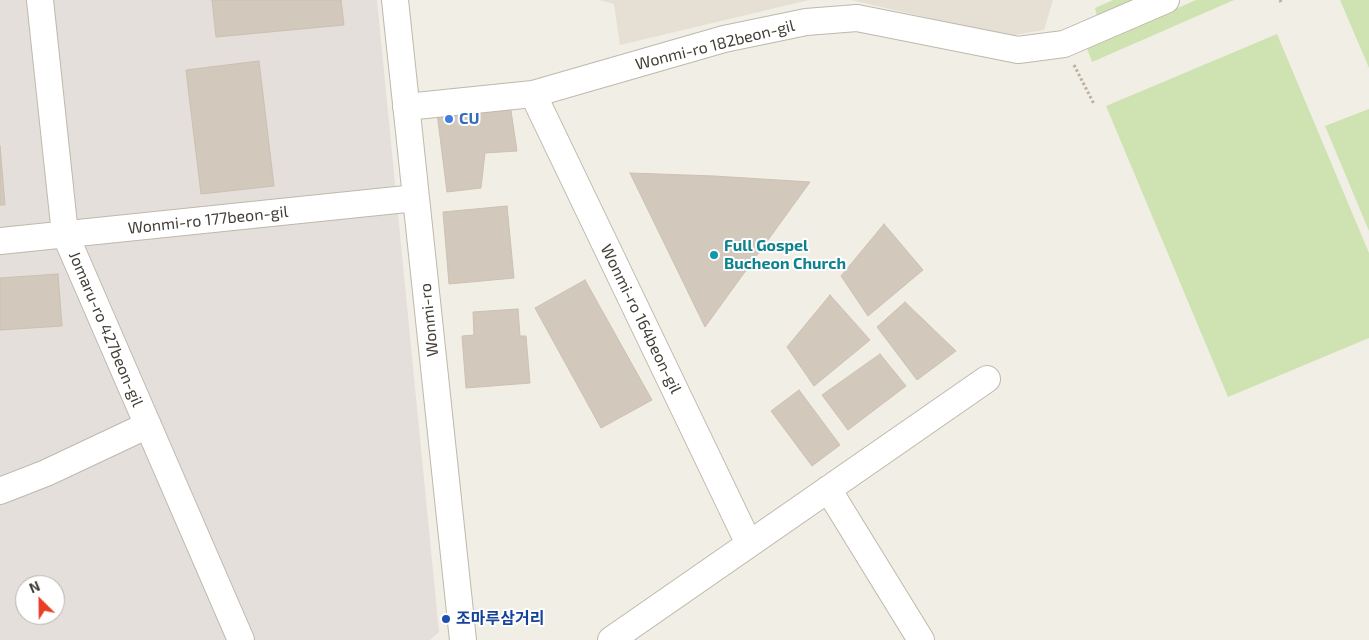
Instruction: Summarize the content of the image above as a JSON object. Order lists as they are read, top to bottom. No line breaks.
{"streets":{"street":["Wonmi-ro 182beon-gil","Wonmi-ro 177beon-gil","Wonmi-ro 164beon-gil","Wonmi-ro","Jomaru-ro 427beon-gil"]},"crossings":[["Wonmi-ro 182beon-gil","Wonmi-ro 164beon-gil"],["Wonmi-ro 182beon-gil","Wonmi-ro"],["Wonmi-ro 177beon-gil","Wonmi-ro"],["Wonmi-ro 177beon-gil","Jomaru-ro 427beon-gil"]],"places":["CU","Full Gospel Bucheon Church","조마루삼거리"],"north":"top left"}
